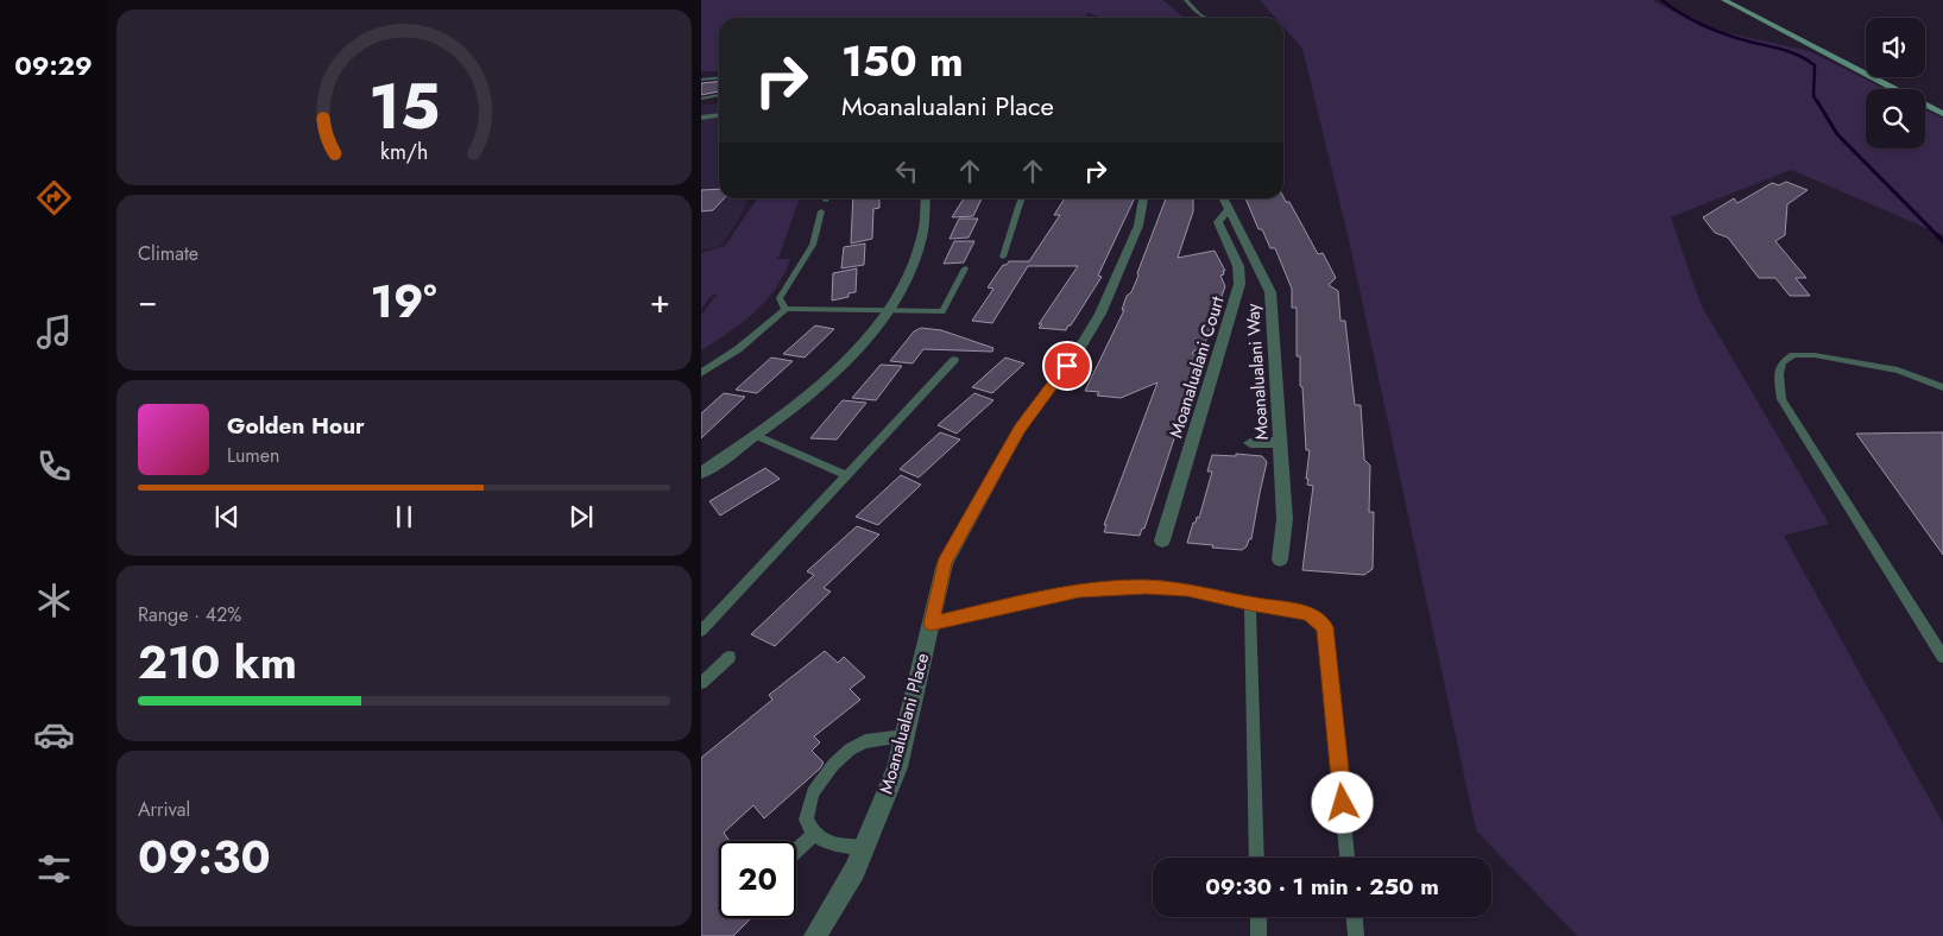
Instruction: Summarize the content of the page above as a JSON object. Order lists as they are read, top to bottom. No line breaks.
{"streets":{"street":["Moanalualani Court","Moanalualani Way","Moanalualani Place"]},"crossings":[["Moanalualani Court","Moanalualani Way"]],"page":{"tabs":"09:29","turn":["150 m","Moanalualani Place"],"tile":["Climate",["Range · 42%","210 km"],["Arrival","09:30"]],"heat":["−","19°","+"],"song":["Golden Hour","Lumen"],"limit":"20","trip":"09:30 · 1 min · 250 m","gauge":["15","km/h"]}}
